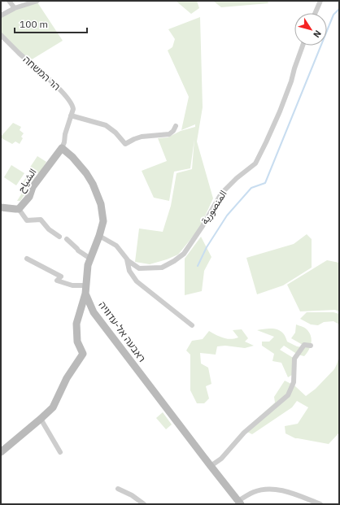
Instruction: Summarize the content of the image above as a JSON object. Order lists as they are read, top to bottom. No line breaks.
{"streets":{"street":["הר המשחה","الشياح","المنصورية","ראבעה אל-עדוויה"]},"crossings":[["الشياح","ראבעה אל-עדוויה"],["المنصورية","ראבעה אל-עדוויה"]],"scale_bar":"100 m","north":"bottom right"}
